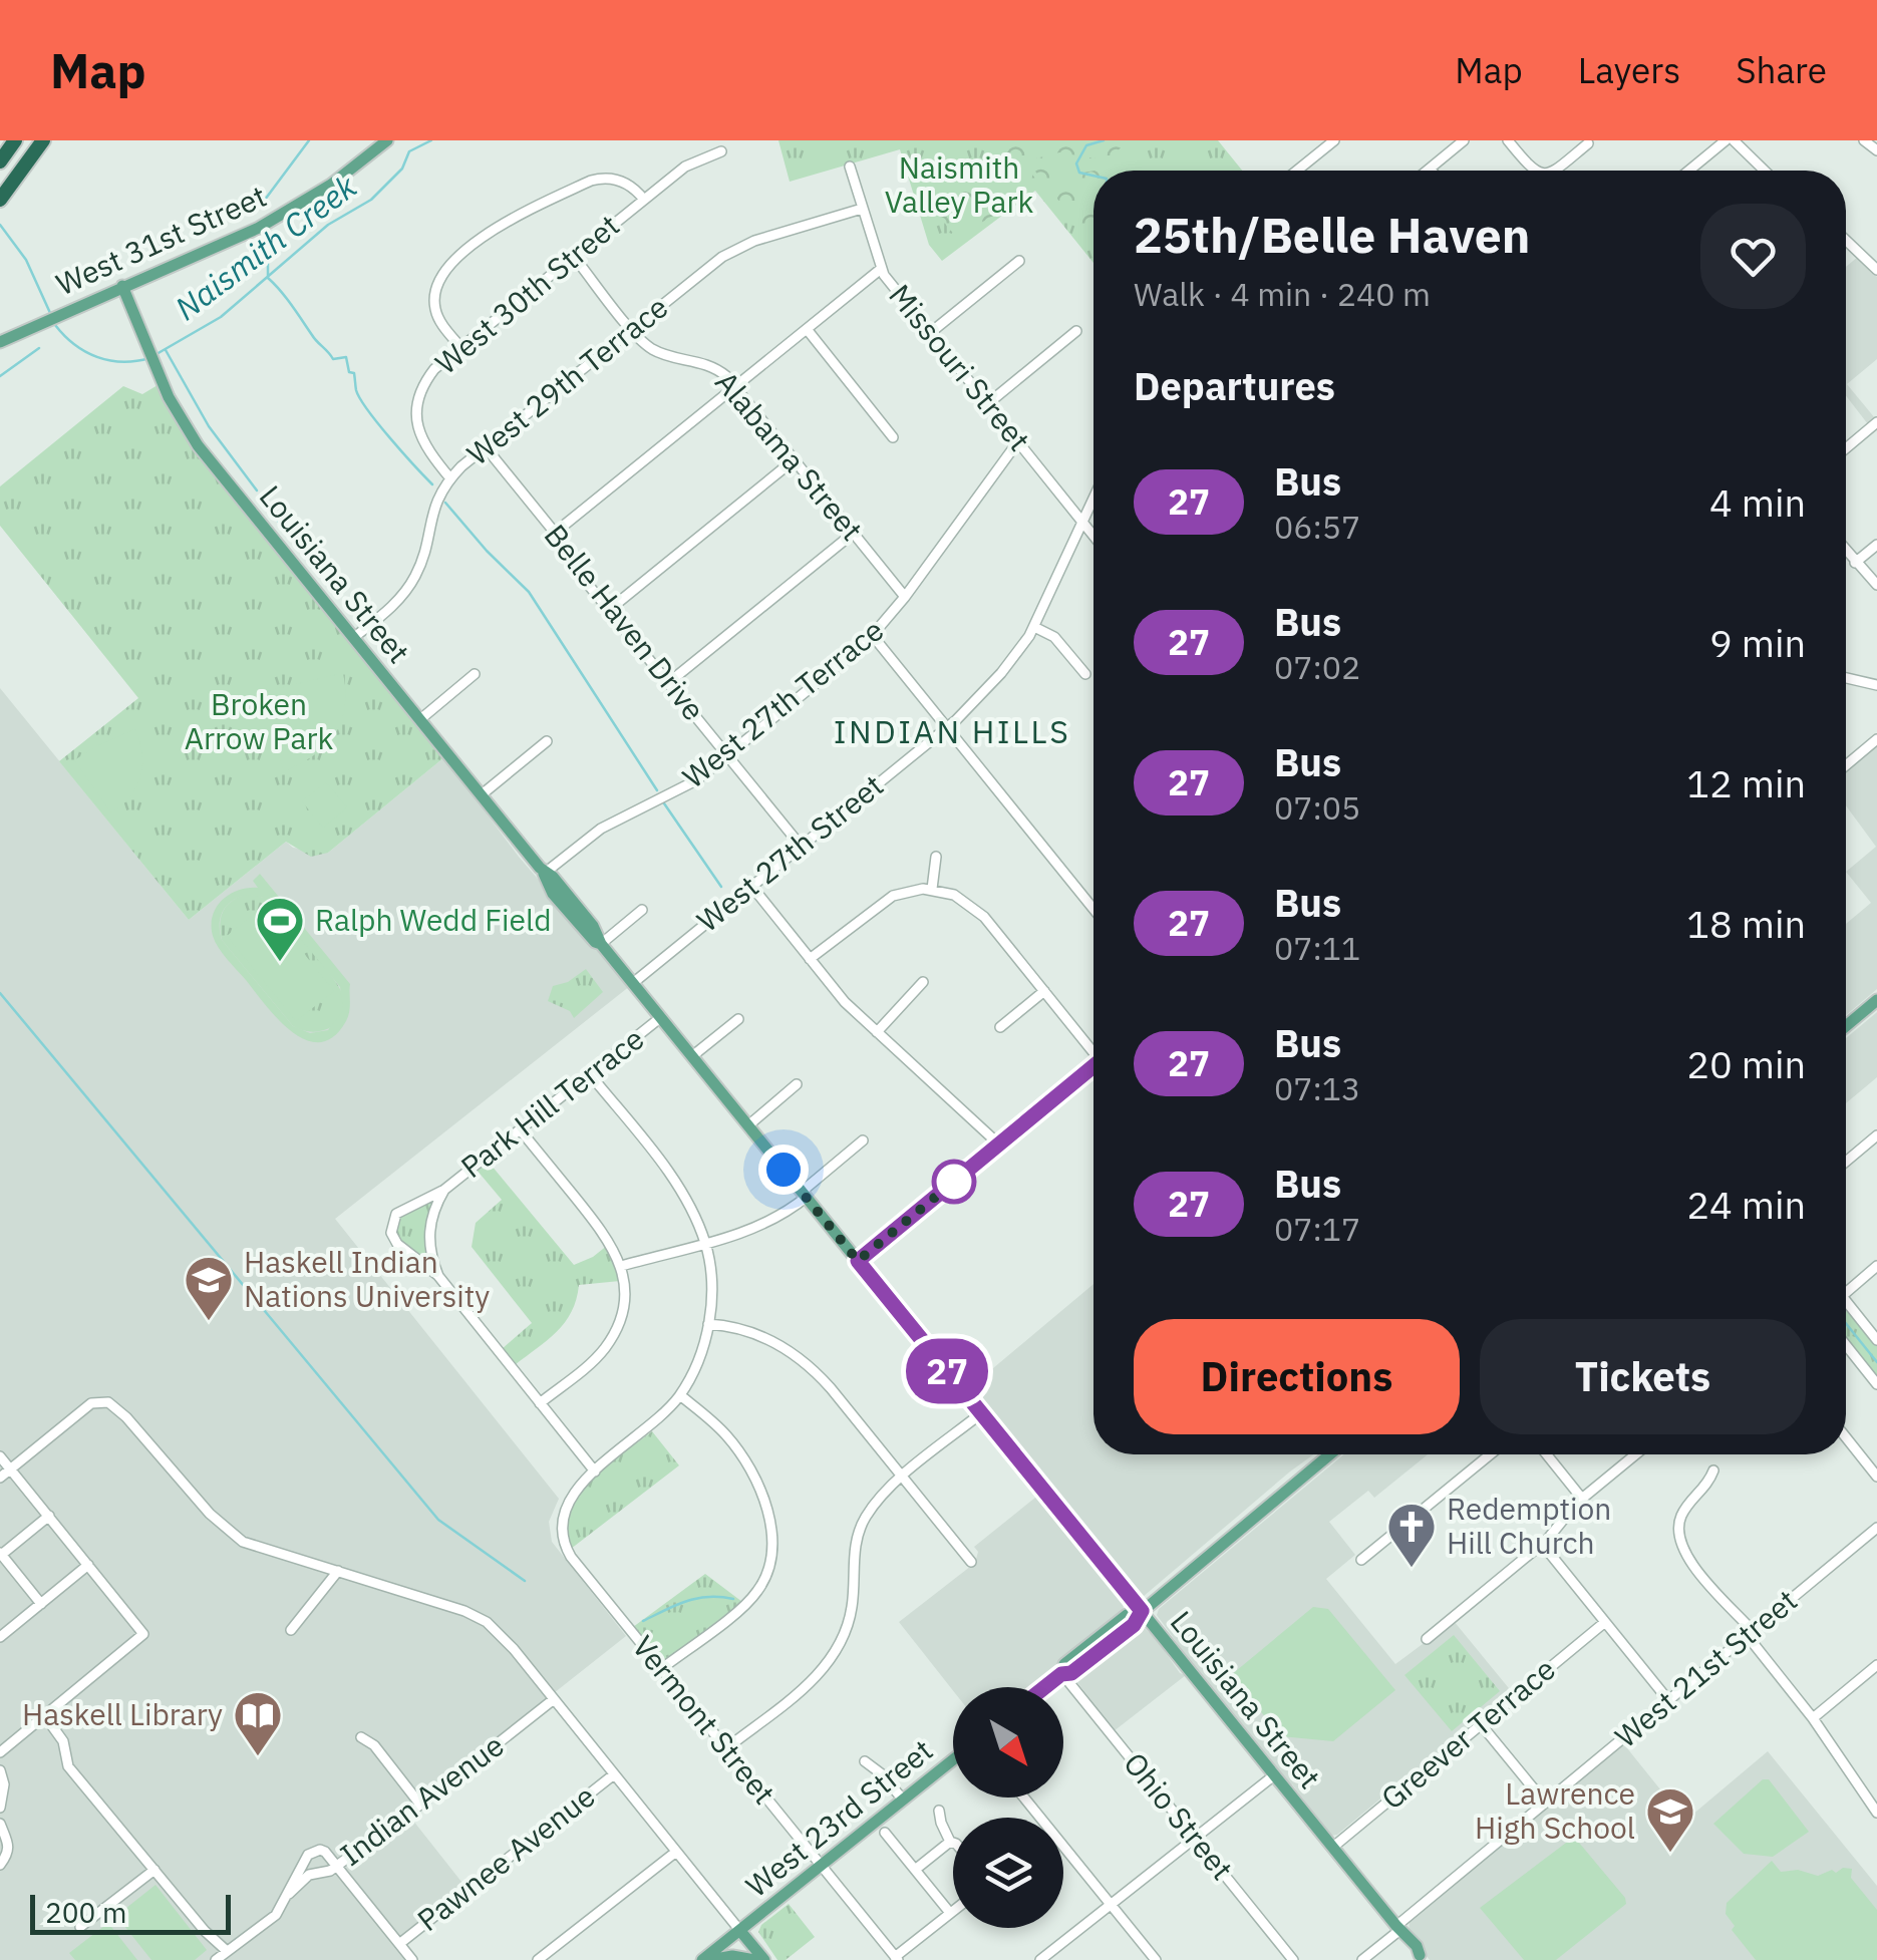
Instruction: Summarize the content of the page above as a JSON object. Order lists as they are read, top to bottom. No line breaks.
{"streets":{"main road":["West 31st Street","Louisiana Street","West 23rd Street"],"street":["West 30th Street","Missouri Street","West 29th Terrace","Alabama Street","Belle Haven Drive","West 27th Terrace","West 27th Street","Park Hill Terrace","West 21st Street","Vermont Street","Greever Terrace","Indian Avenue","Ohio Street","Pawnee Avenue"]},"crossings":[["West 31st Street","Louisiana Street"],["West 30th Street","West 29th Terrace"],["West 30th Street","Alabama Street"],["Missouri Street","West 29th Terrace"],["Missouri Street","West 27th Terrace"],["Missouri Street","West 27th Street"],["West 29th Terrace","Alabama Street"],["West 29th Terrace","Louisiana Street"],["West 29th Terrace","Belle Haven Drive"],["Alabama Street","West 27th Terrace"],["Louisiana Street","West 27th Terrace"],["Louisiana Street","West 27th Street"],["Louisiana Street","Park Hill Terrace"],["Louisiana Street","West 21st Street"],["Louisiana Street","Greever Terrace"],["Belle Haven Drive","West 27th Terrace"],["Belle Haven Drive","West 27th Street"],["Vermont Street","West 23rd Street"]],"districts":["INDIAN HILLS"],"water":["Naismith Creek"],"parks":["Naismith Valley Park","Broken Arrow Park"],"places":{"sports":["Ralph Wedd Field"],"school or university":["Haskell Indian Nations University","Lawrence High School"],"church":["Redemption Hill Church"],"library":["Haskell Library"]},"lines":["bus line 27"],"scale_bar":"200 m","north":"bottom right","page":{"header":"Map","nav":["Map","Layers","Share"],"on_map":"27","heading":[["25th/Belle Haven","Walk · 4 min · 240 m"],"Departures"],"list":[{"mark":"27","name":"Bus","note":"06:57","value":"4 min"},{"mark":"27","name":"Bus","note":"07:02","value":"9 min"},{"mark":"27","name":"Bus","note":"07:05","value":"12 min"},{"mark":"27","name":"Bus","note":"07:11","value":"18 min"},{"mark":"27","name":"Bus","note":"07:13","value":"20 min"},{"mark":"27","name":"Bus","note":"07:17","value":"24 min"}],"buttons":["Directions","Tickets"],"scale":"200 m"}}
